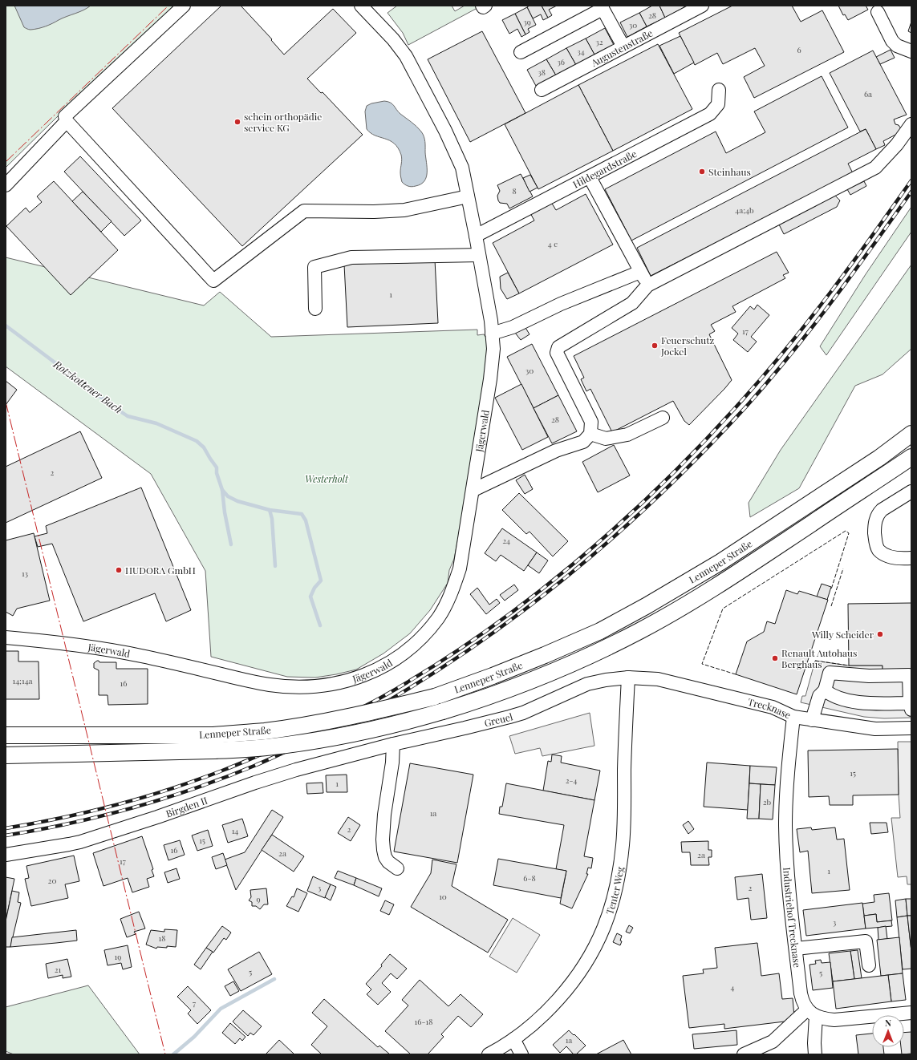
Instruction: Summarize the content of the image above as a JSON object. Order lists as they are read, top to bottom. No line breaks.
{"streets":{"main road":["Lenneper Straße"],"street":["Augustenstraße","Hildegardstraße","Jägerwald","Trecknase","Greuel","Birgden II","Tenter Weg","Industriehof Trecknase"]},"crossings":[["Trecknase","Greuel"],["Trecknase","Tenter Weg"],["Trecknase","Industriehof Trecknase"],["Greuel","Birgden II"],["Greuel","Tenter Weg"]],"water":["Rotzkottener Bach"],"parks":["Westerholt"],"places":["schein orthopädie service KG","Steinhaus","Feuerschutz Jockel","HUDORA GmbH","Willy Scheider","Renault Autohaus Berghaus"],"house_numbers":["28","39","30","32","6","34","36","38","6a","8","4a;4b","4 c","1","17","30","28","2","24","13","14;14a","16","15","2-4","1","2b","1a","2","14","15","16","2a","2a","17","1","6-8","20","3","2","10","9","3","18","19","21","5","5","4","7","16-18","1a"],"north":"top"}
